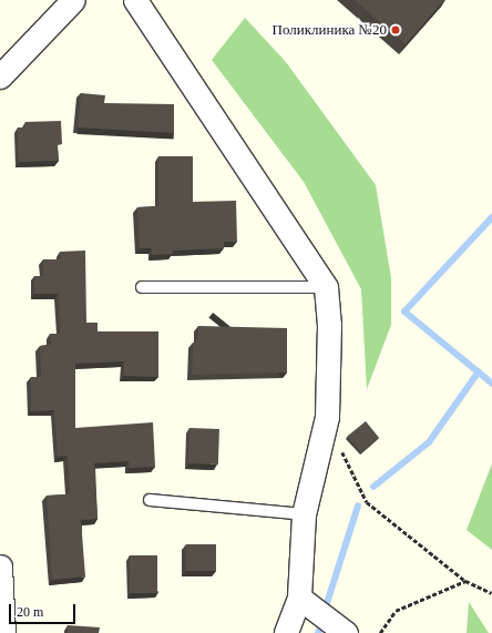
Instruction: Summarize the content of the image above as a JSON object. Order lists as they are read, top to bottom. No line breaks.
{"places":["Поликлиника №20"],"scale_bar":"20 m"}
